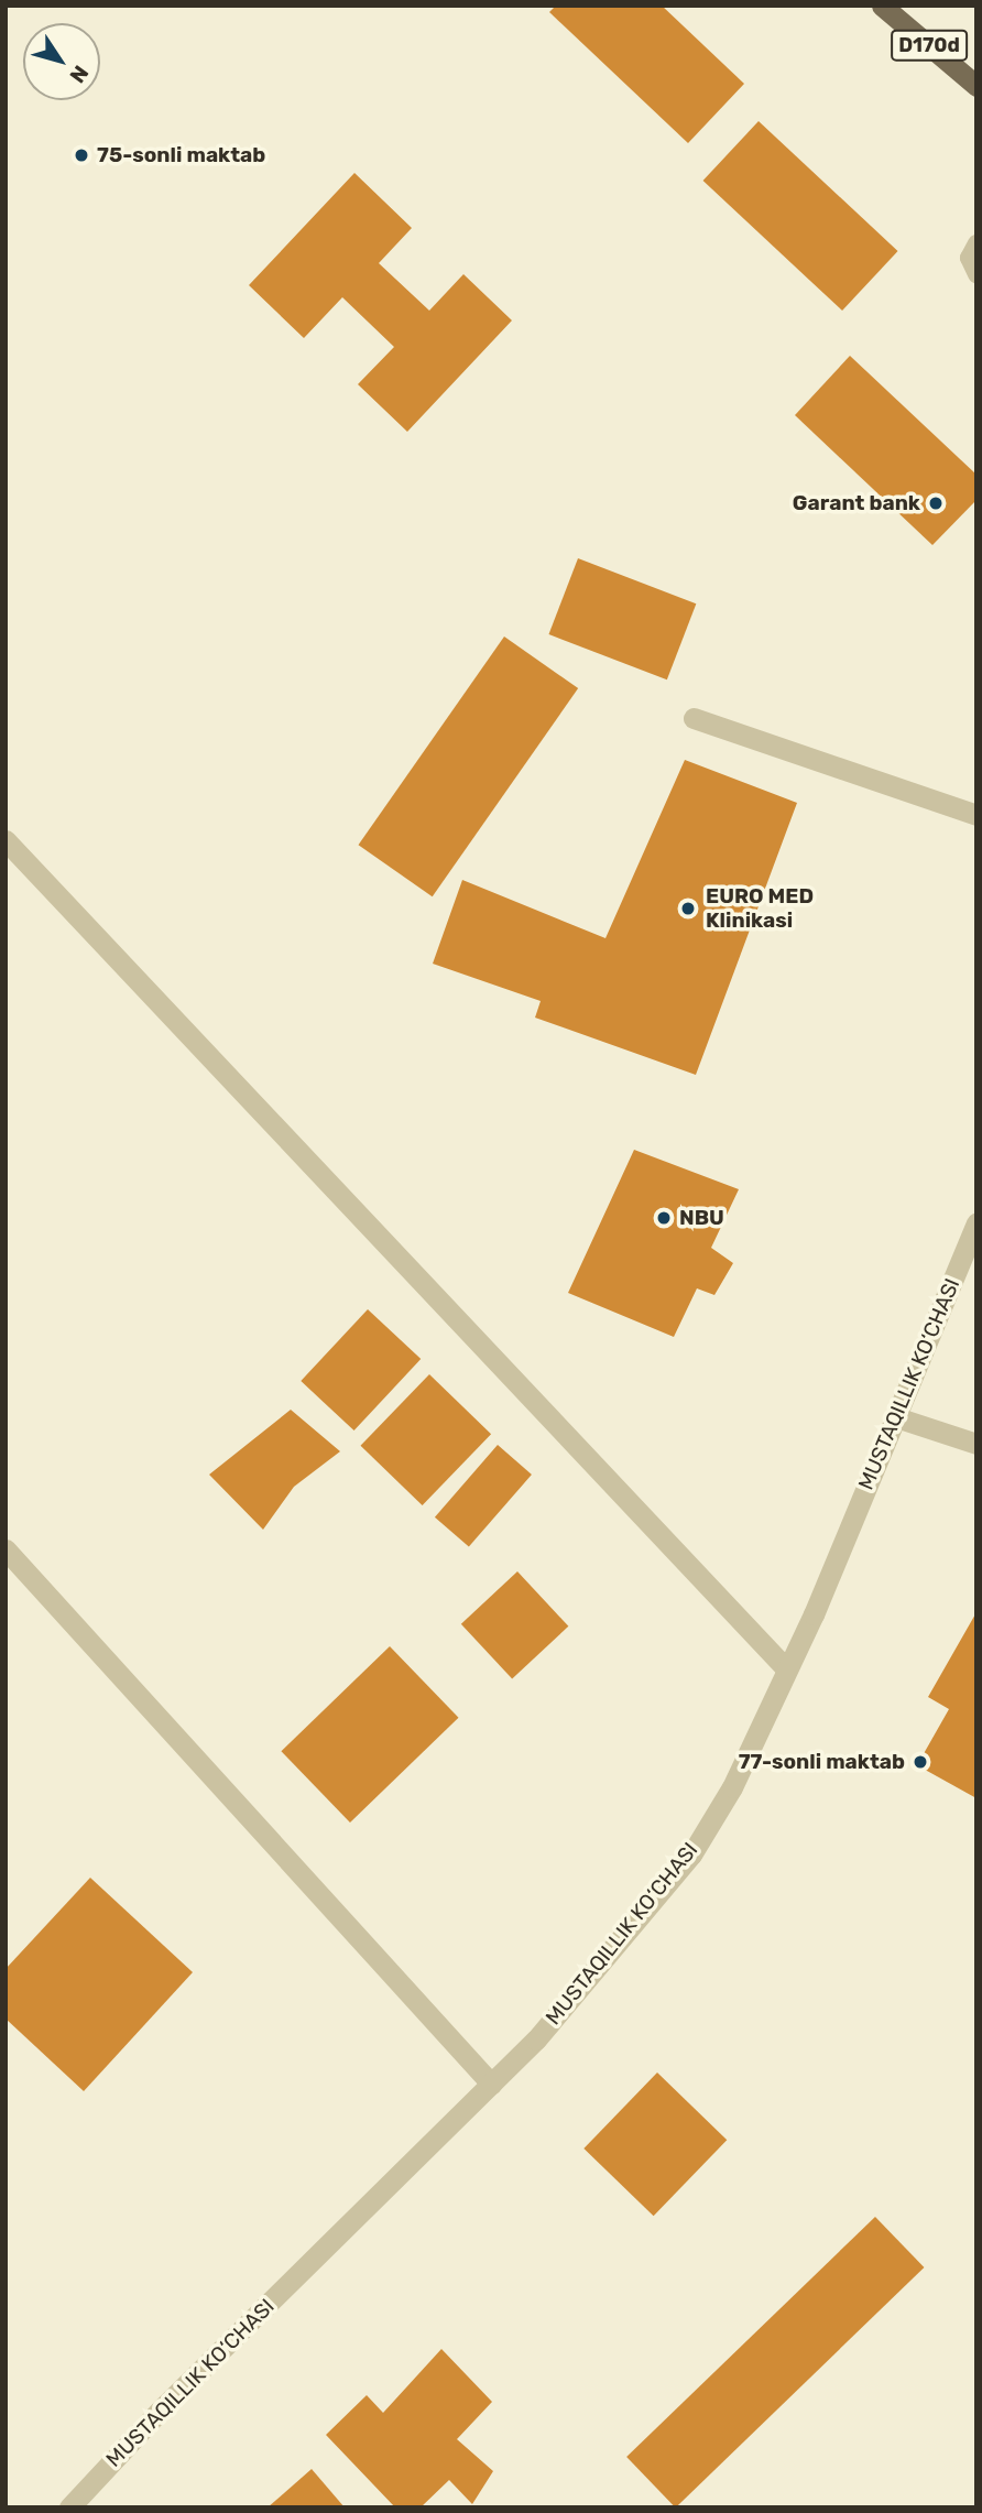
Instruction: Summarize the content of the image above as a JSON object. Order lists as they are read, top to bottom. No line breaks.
{"streets":{"main road":["D170d"],"street":["MUSTAQILLIK KO‘CHASI"]},"places":["75-sonli maktab","Garant bank","EURO MED Klinikasi","NBU","77-sonli maktab"],"north":"bottom right"}
